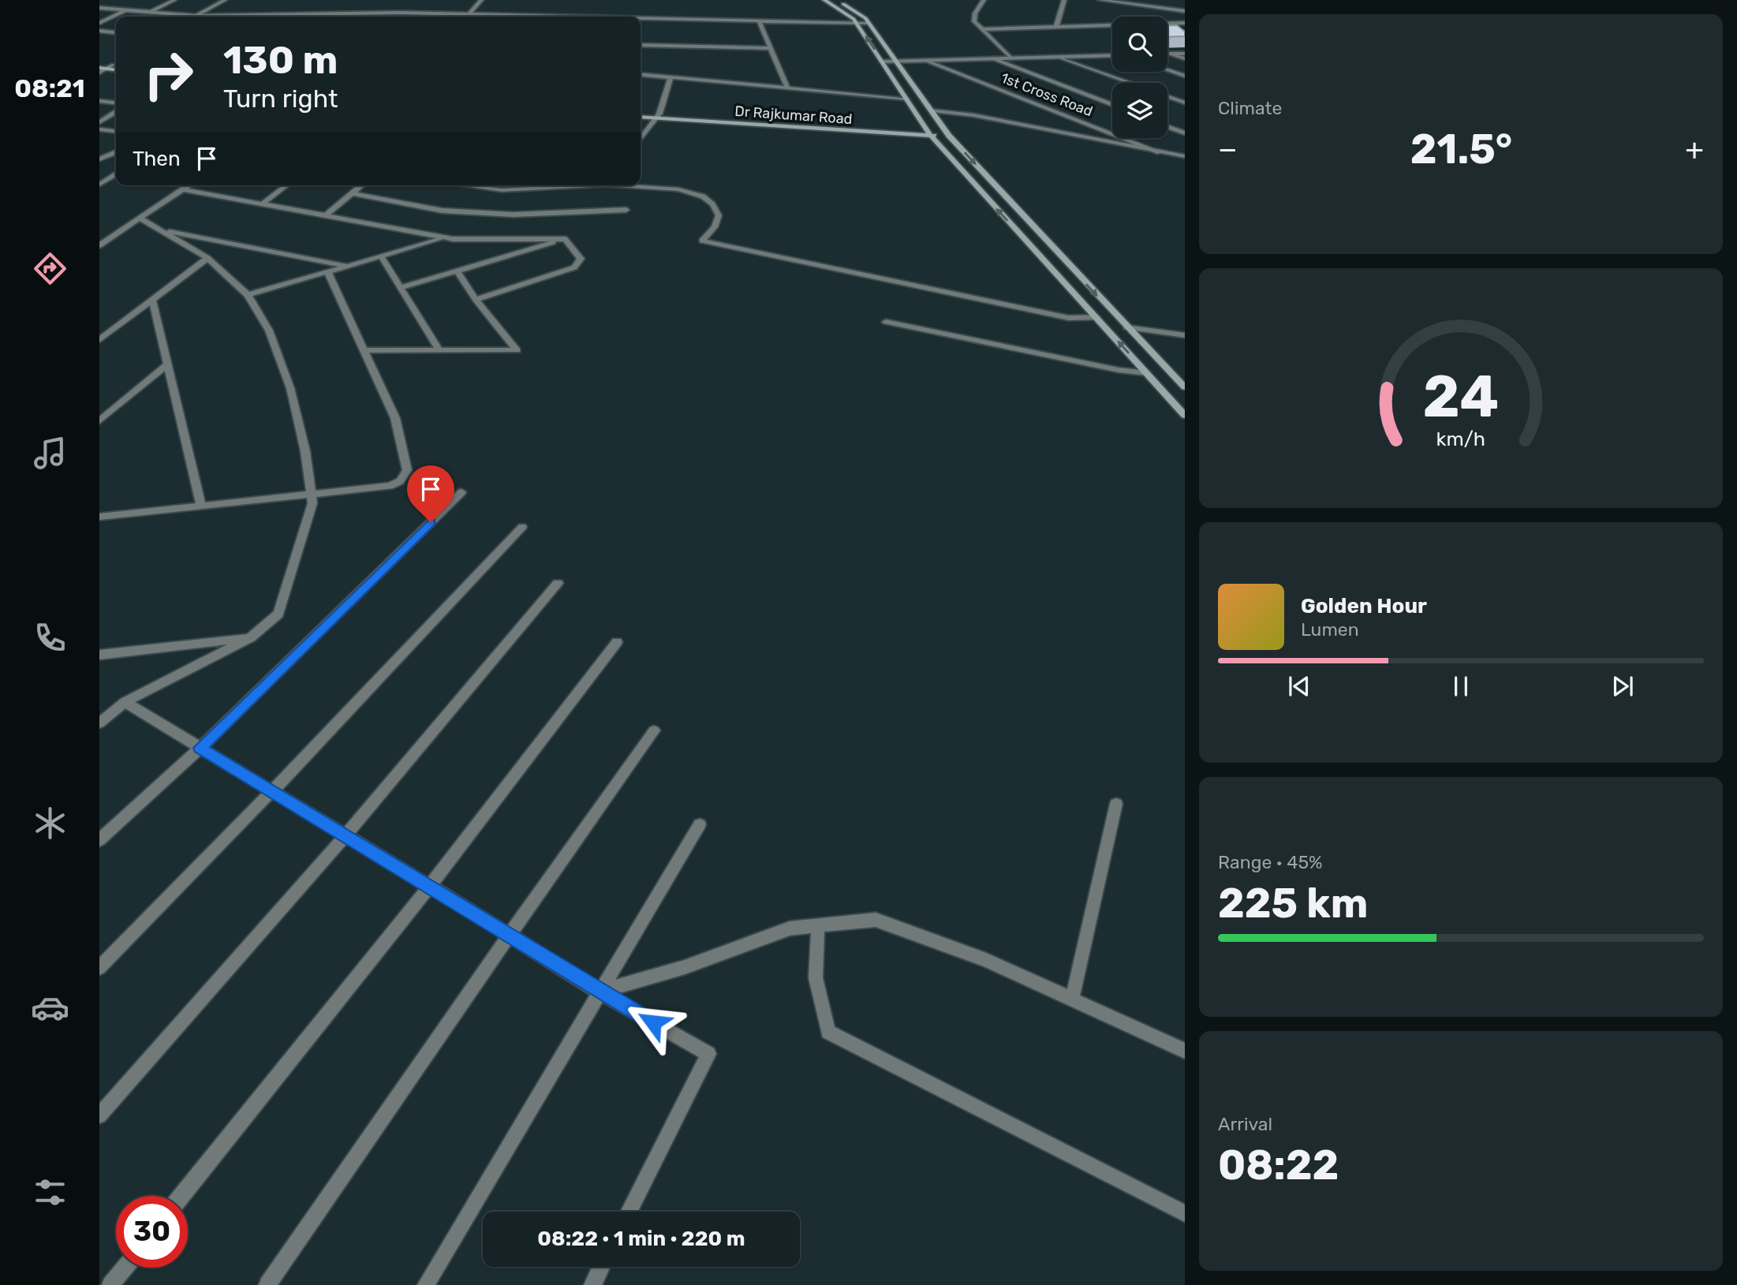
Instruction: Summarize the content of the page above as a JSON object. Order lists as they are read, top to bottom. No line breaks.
{"streets":{"main road":["Dr Rajkumar Road"],"street":["1st Cross Road"]},"page":{"tabs":"08:21","tile":["Climate",["Range · 45%","225 km"],["Arrival","08:22"]],"turn":["130 m","Turn right"],"heat":["−","21.5°","+"],"then":"Then","song":["Golden Hour","Lumen"],"limit":"30","trip":"08:22 · 1 min · 220 m","gauge":["24","km/h"]}}
